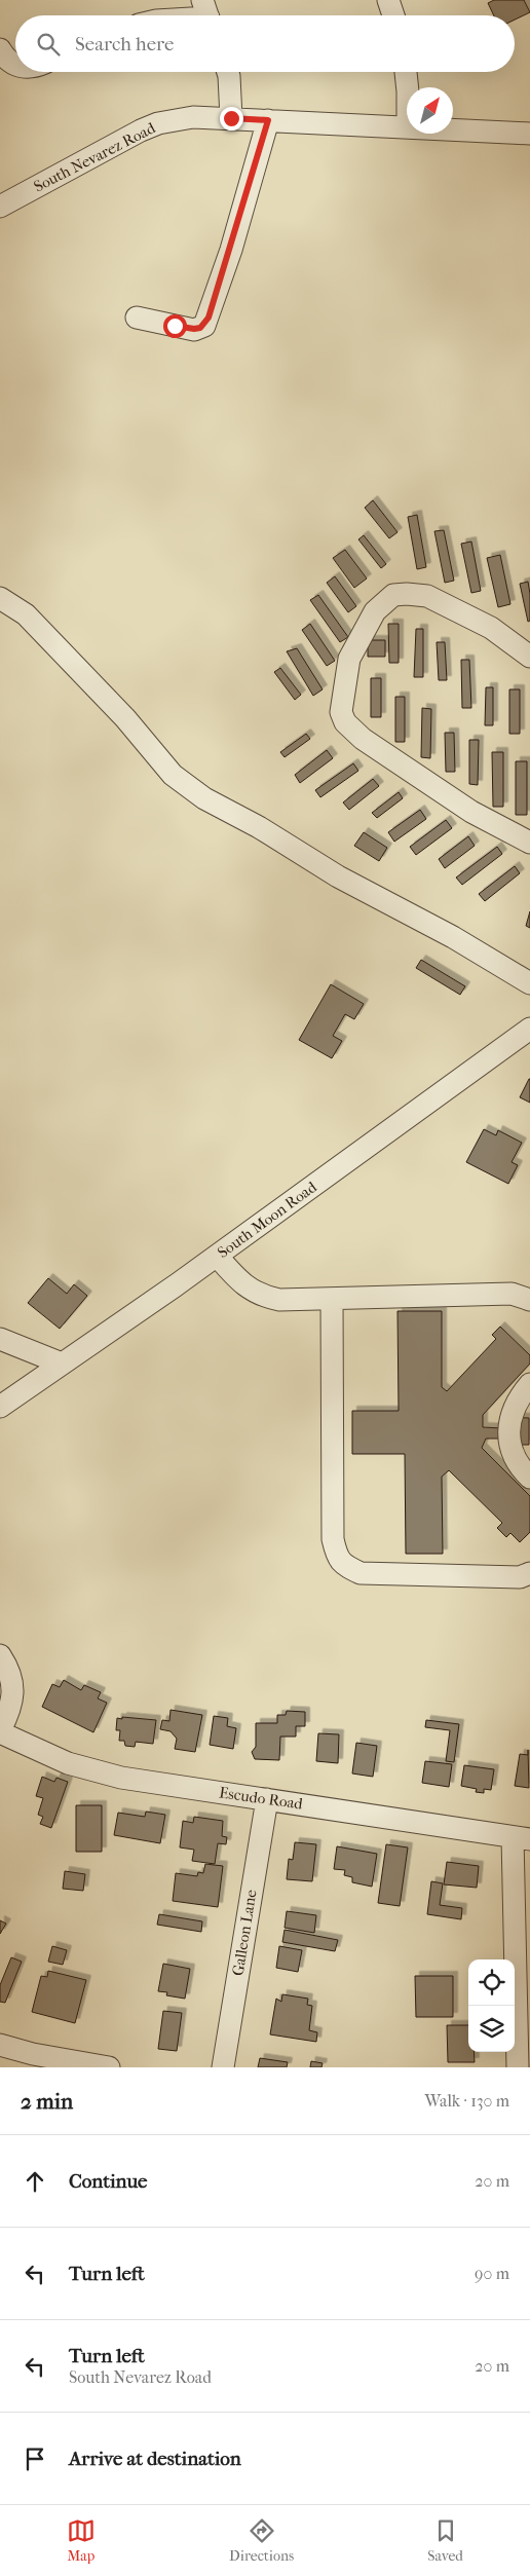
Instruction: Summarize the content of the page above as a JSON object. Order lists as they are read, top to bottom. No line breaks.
{"streets":{"street":["South Nevarez Road","South Moon Road","Escudo Road","Galleon Lane"]},"crossings":[["Escudo Road","Galleon Lane"]],"north":"top right","page":{"search":"Search here","heading":["2 min","Walk · 130 m"],"list":[["Continue","20 m"],["Turn left","90 m"],["Turn left","South Nevarez Road","20 m"],"Arrive at destination"],"nav":["Map","Directions","Saved"]}}
